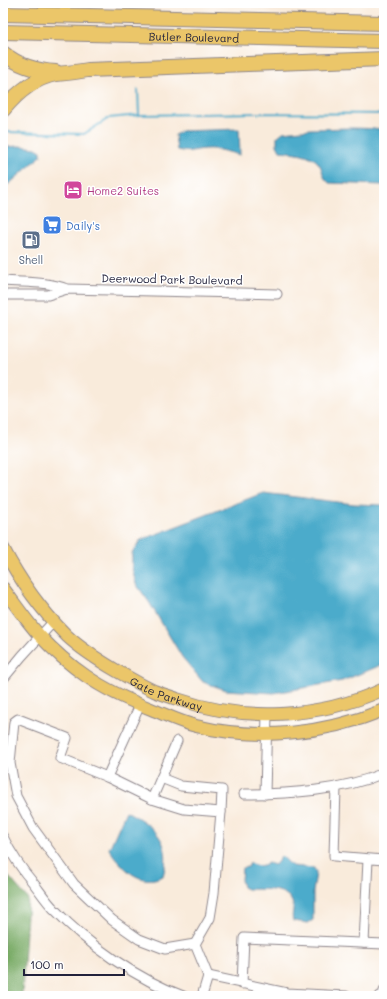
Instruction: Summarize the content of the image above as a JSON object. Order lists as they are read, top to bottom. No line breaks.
{"streets":{"highway":["Butler Boulevard"],"main road":["Gate Parkway"],"street":["Deerwood Park Boulevard"]},"places":{"hotel":["Home2 Suites"],"supermarket":["Daily's"],"fuel station":["Shell"]},"scale_bar":"100 m"}
